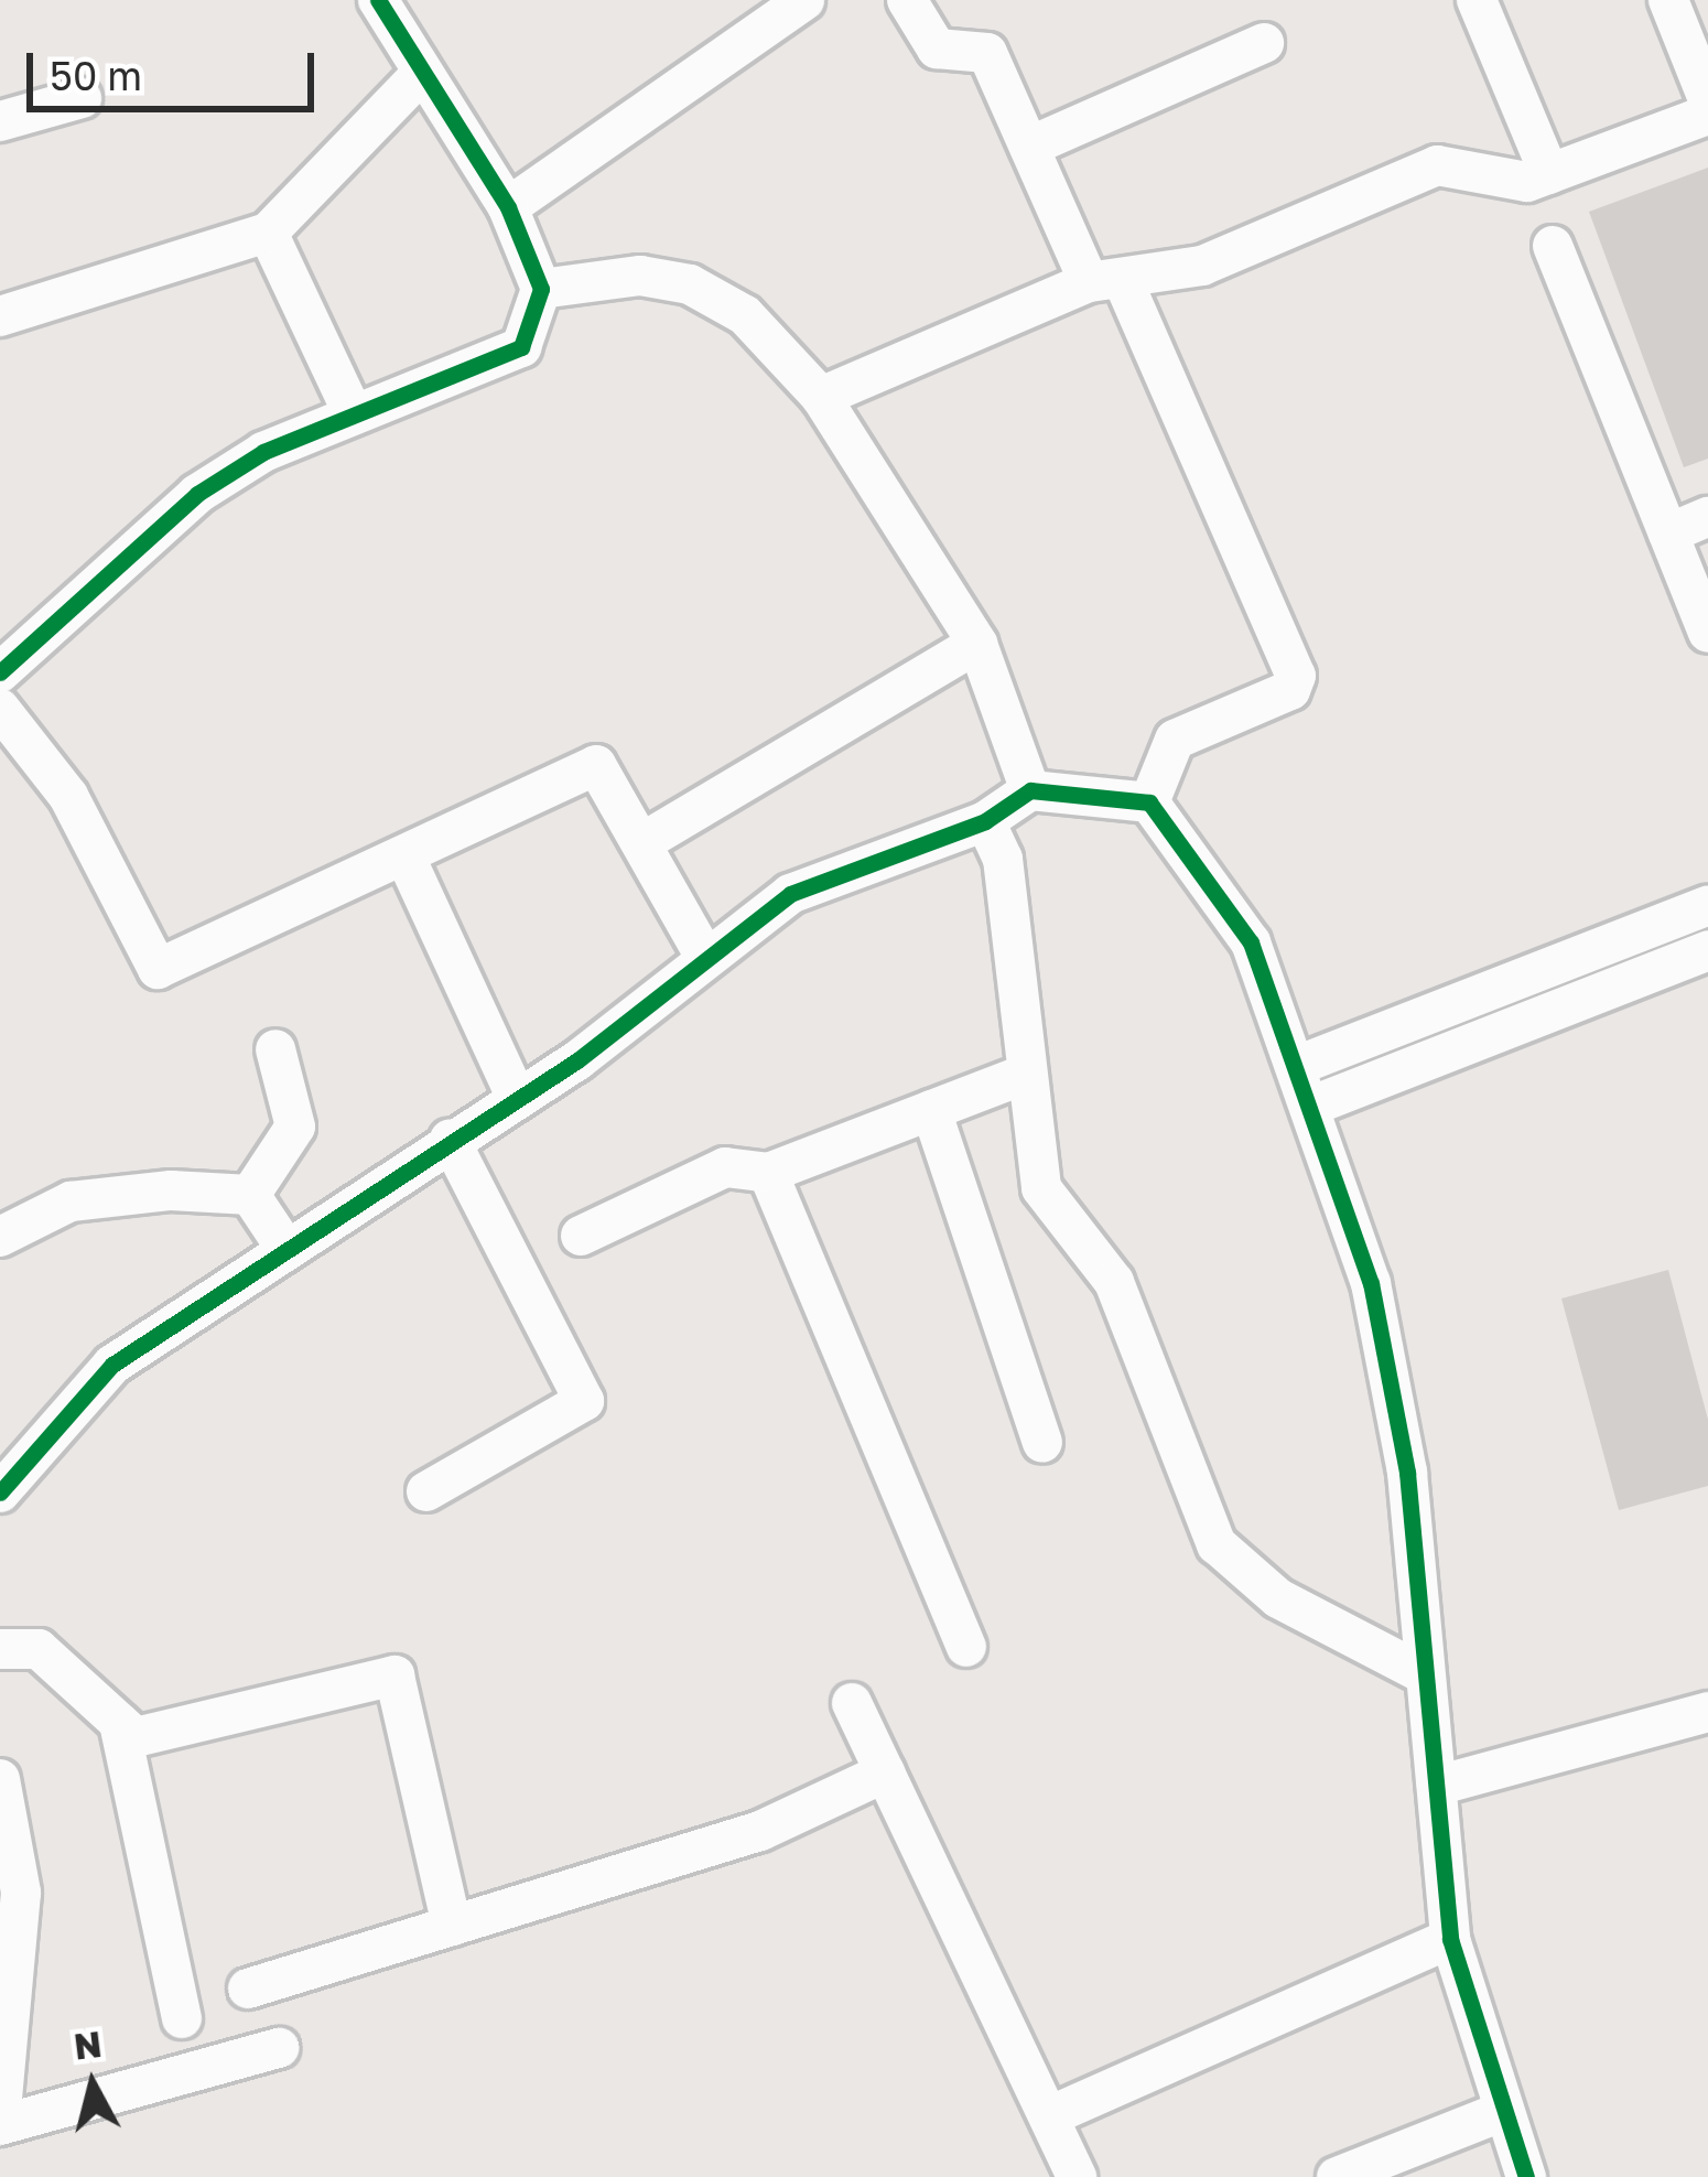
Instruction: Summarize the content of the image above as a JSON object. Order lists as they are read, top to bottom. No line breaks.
{"scale_bar":"50 m","north":"top"}
